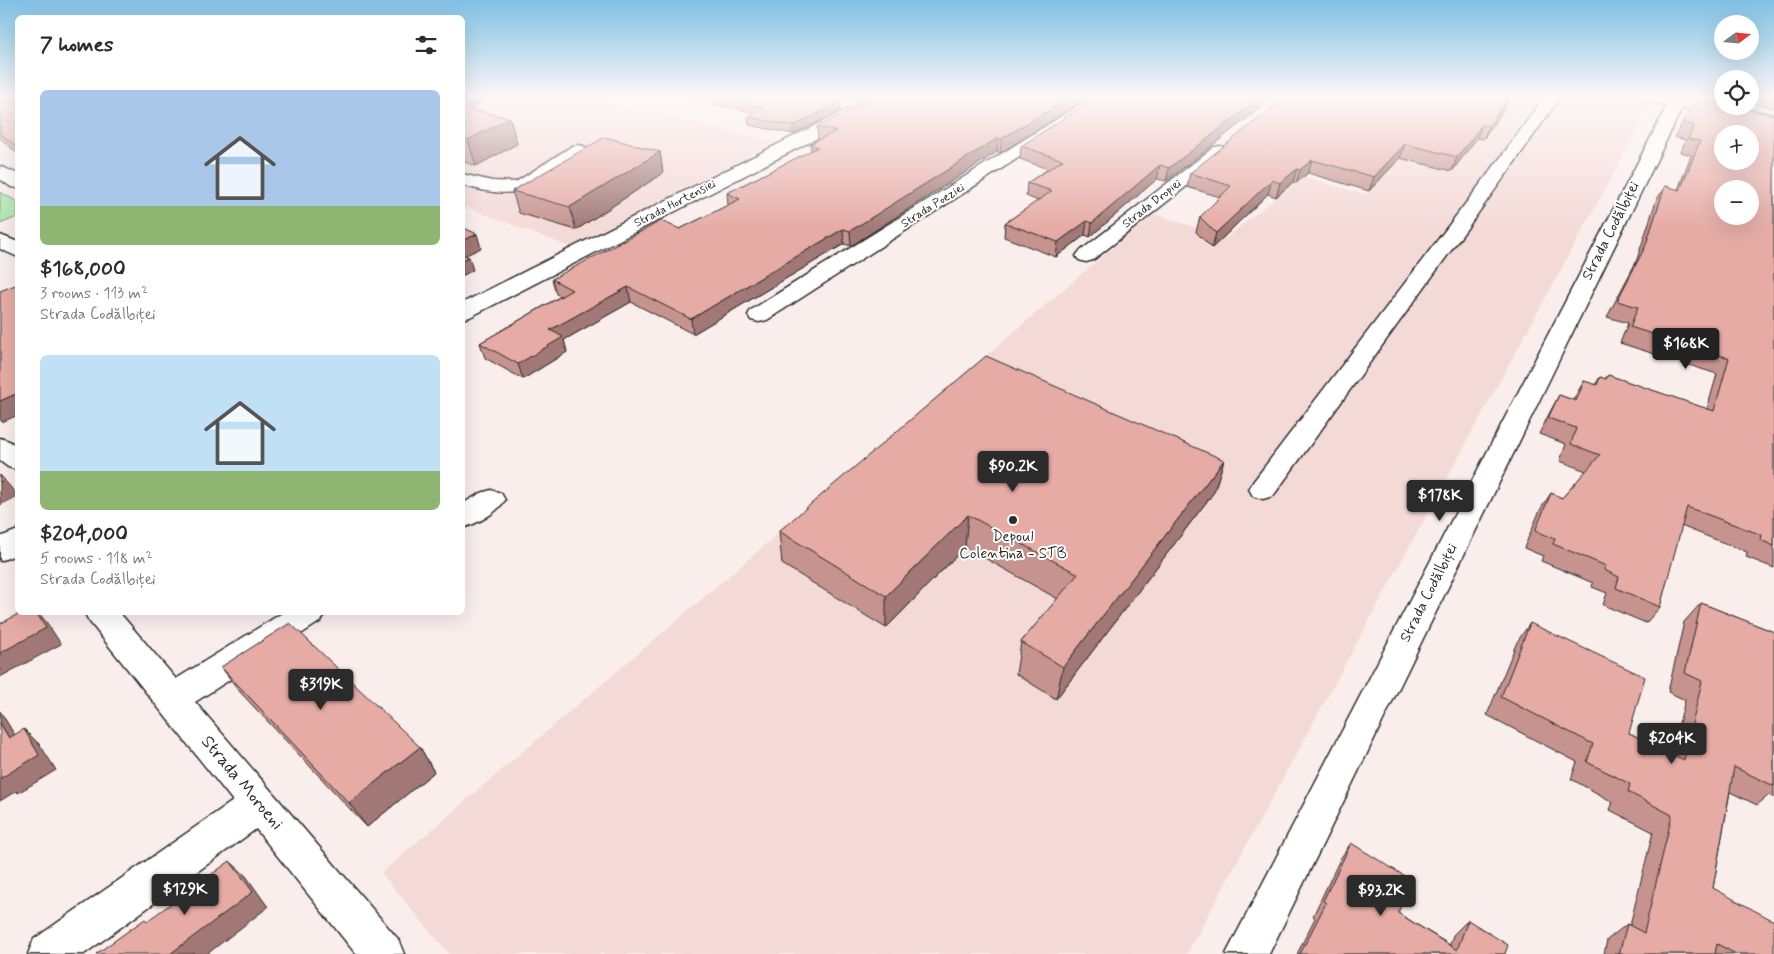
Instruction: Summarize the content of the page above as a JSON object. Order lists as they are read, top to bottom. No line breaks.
{"streets":{"street":["Strada Hortensiei","Strada Dropiei","Strada Poeziei","Strada Codălbiței","Strada Moroeni"]},"places":["Depoul Colentina - STB"],"north":"right","page":{"map_buttons":["+","−"],"heading":"7 homes","list":[{"name":"$168,000","note":"3 rooms · 113 m² · Strada Codălbiței"},{"name":"$204,000","note":"5 rooms · 118 m² · Strada Codălbiței"}],"price":["$168K","$90.2K","$178K","$319K","$204K","$129K","$93.2K"]}}
